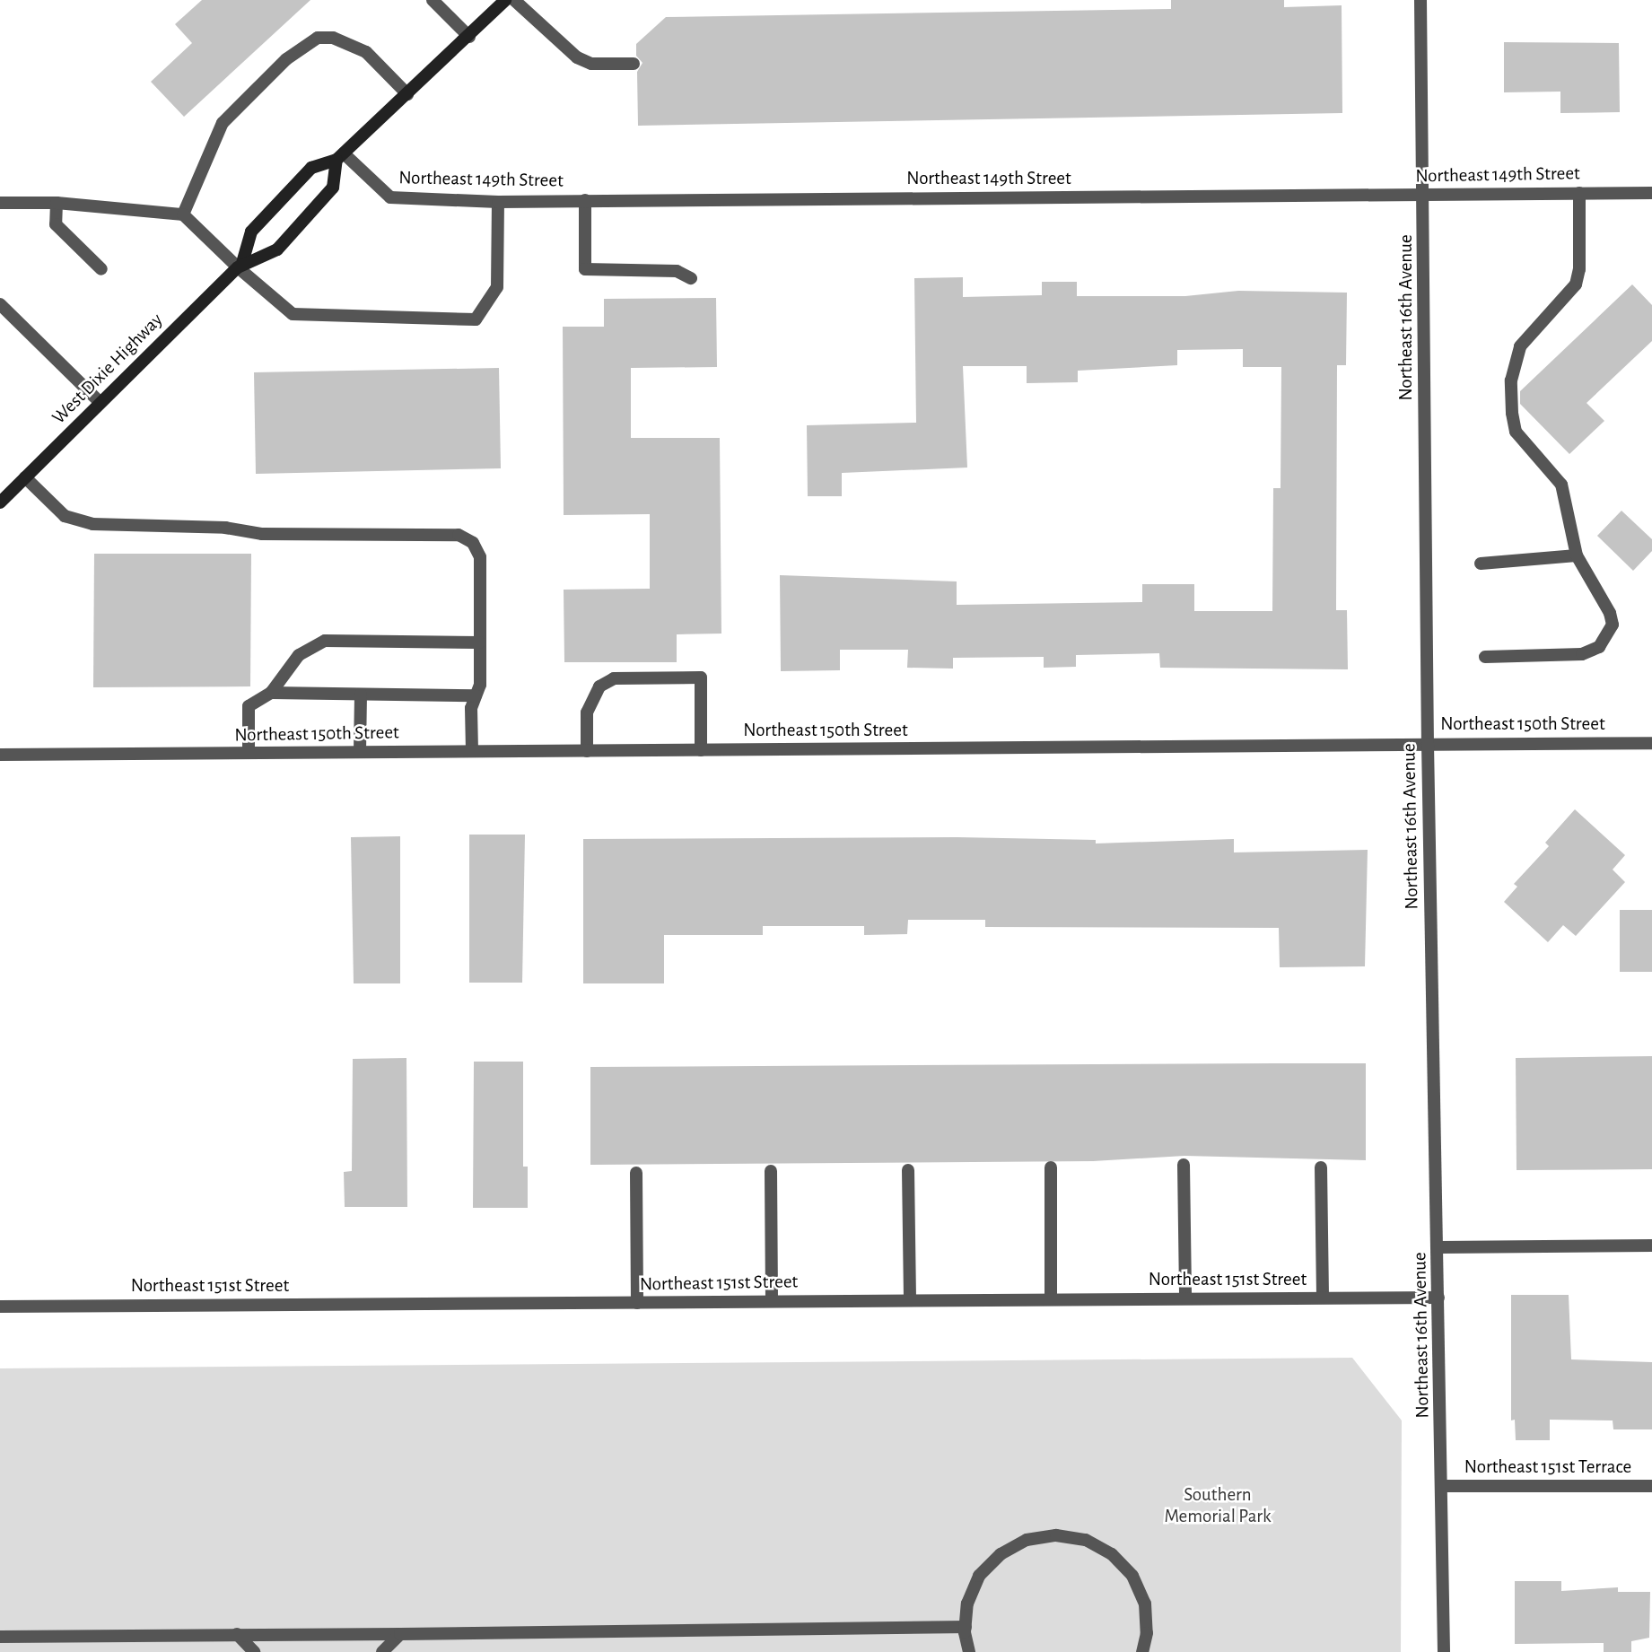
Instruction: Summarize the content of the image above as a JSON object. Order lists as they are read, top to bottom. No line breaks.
{"streets":{"main road":["West Dixie Highway"],"street":["Northeast 149th Street","Northeast 16th Avenue","Northeast 150th Street","Northeast 151st Street","Northeast 151st Terrace"]},"crossings":[["Northeast 149th Street","Northeast 16th Avenue"],["Northeast 149th Street","West Dixie Highway"],["Northeast 16th Avenue","Northeast 150th Street"],["Northeast 16th Avenue","Northeast 151st Street"],["Northeast 16th Avenue","Northeast 151st Terrace"]],"parks":["Southern Memorial Park"]}
